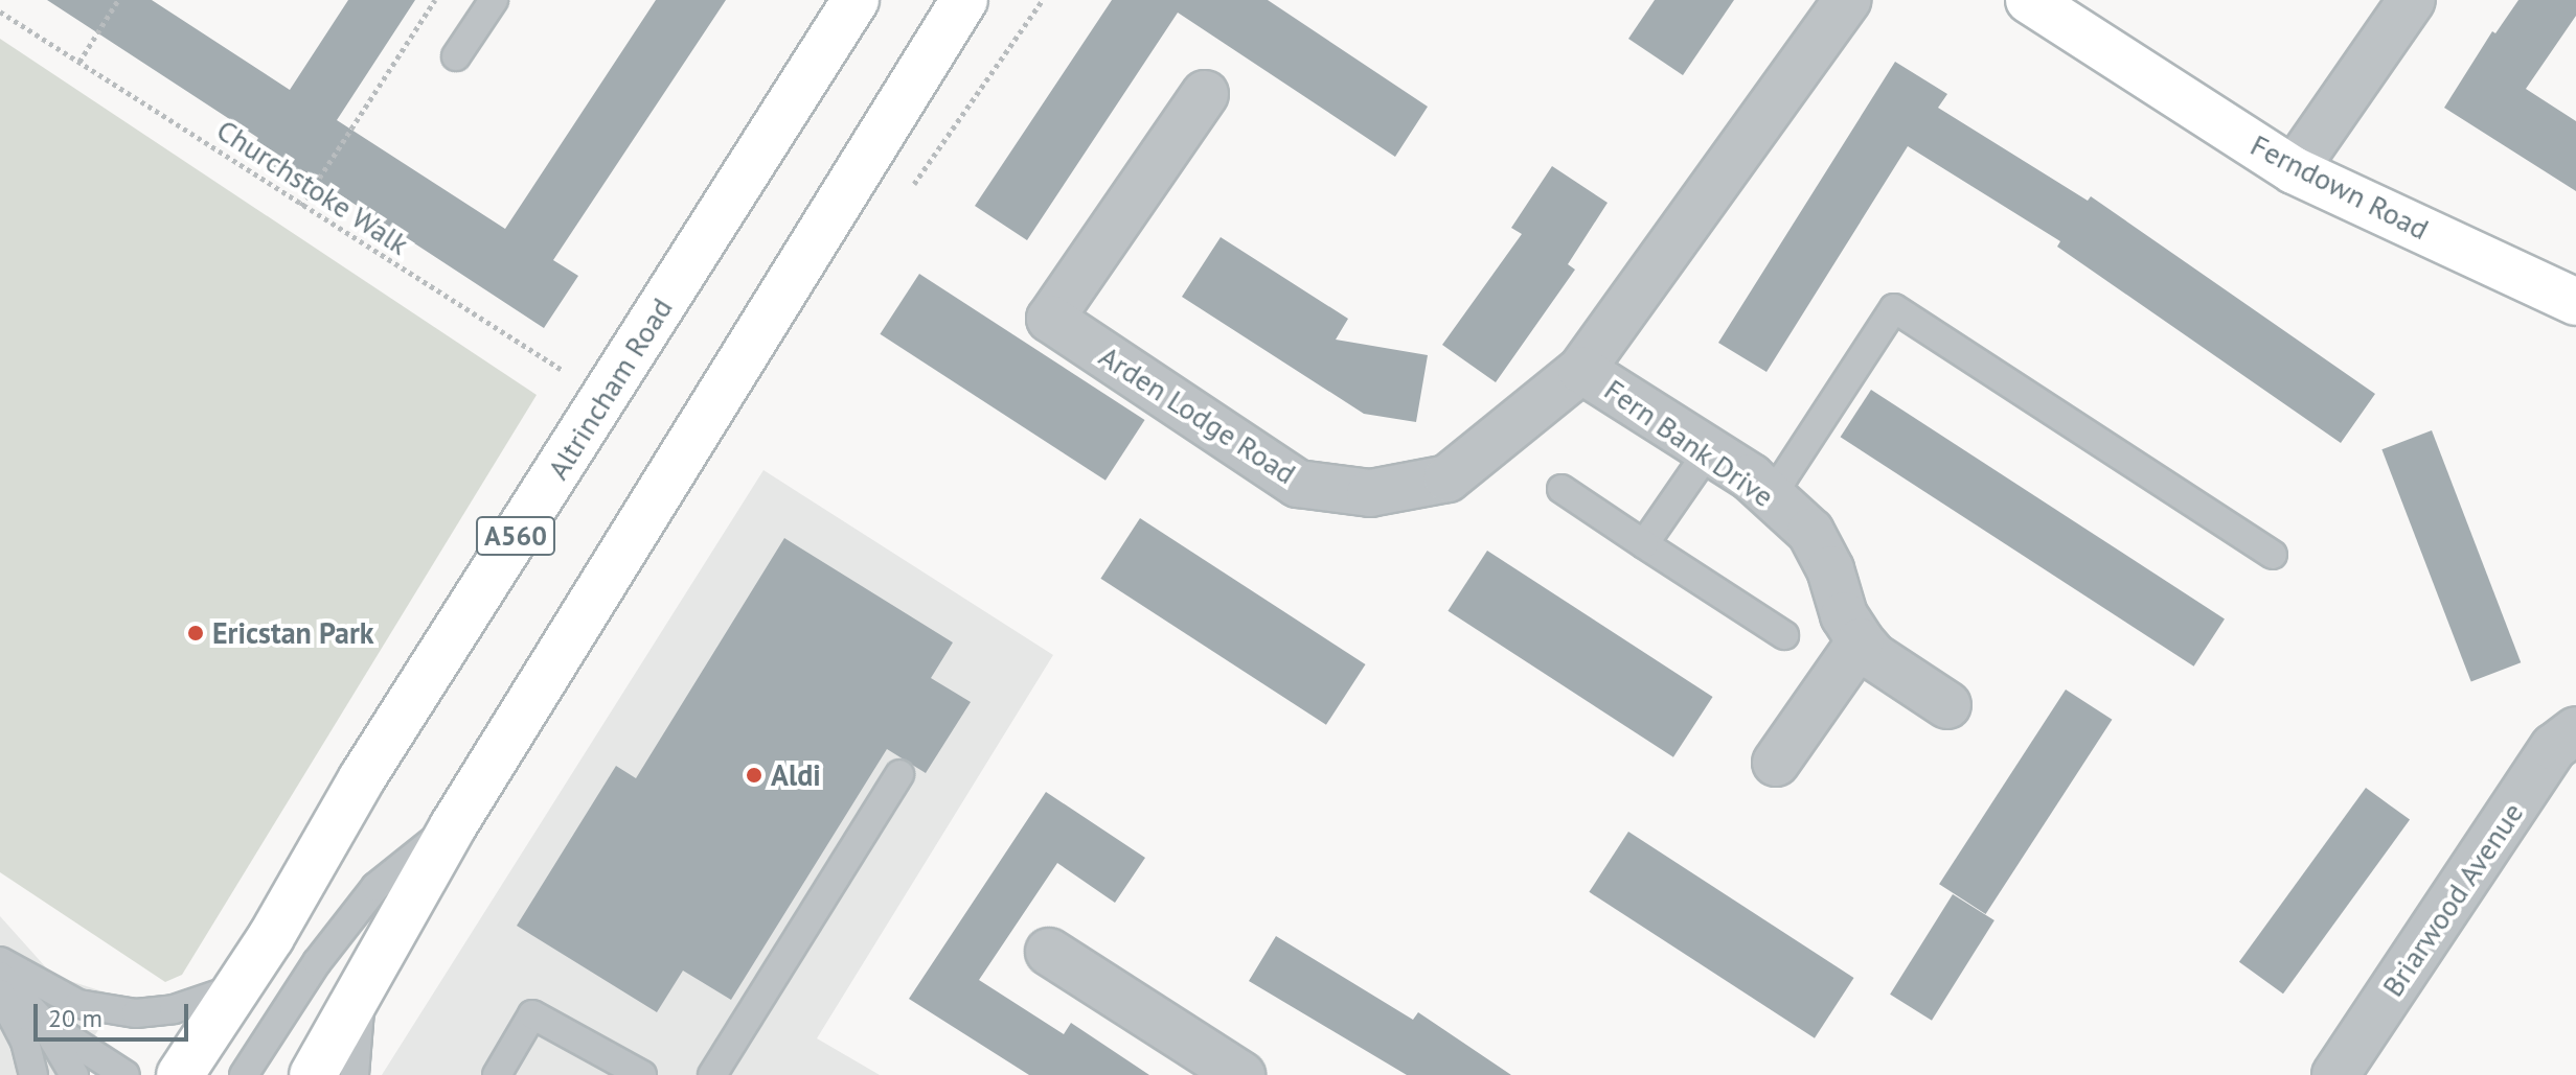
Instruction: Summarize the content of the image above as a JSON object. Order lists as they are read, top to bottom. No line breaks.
{"streets":{"main road":["Ferndown Road","Altrincham Road","A560"],"street":["Arden Lodge Road","Fern Bank Drive","Briarwood Avenue"],"path":["Churchstoke Walk"]},"crossings":[["Churchstoke Walk","Altrincham Road"],["Arden Lodge Road","Fern Bank Drive"]],"places":["Ericstan Park","Aldi"],"scale_bar":"20 m"}
